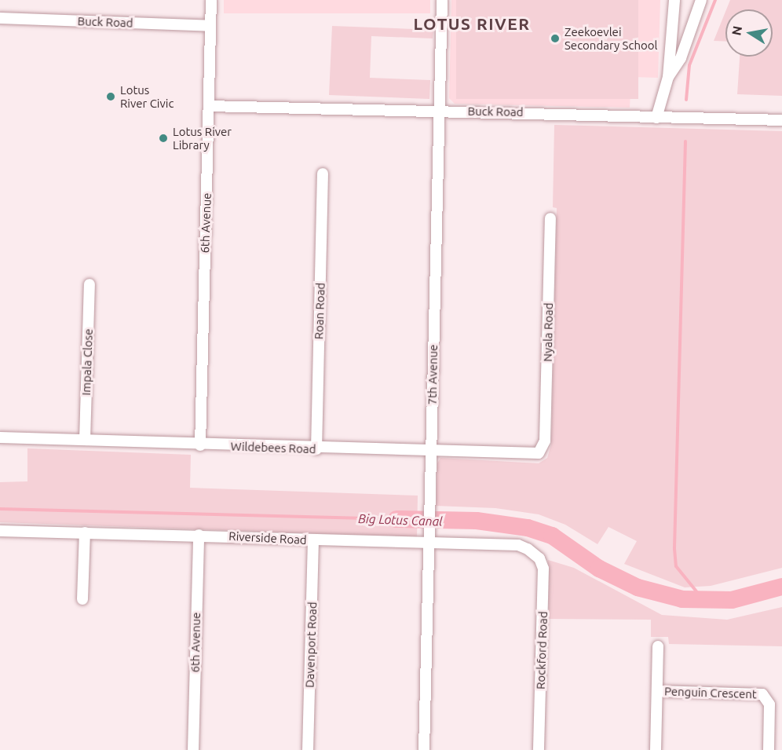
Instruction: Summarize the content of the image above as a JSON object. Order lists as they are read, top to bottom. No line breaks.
{"streets":{"street":["Buck Road","6th Avenue","Roan Road","Nyala Road","Impala Close","7th Avenue","Wildebees Road","Riverside Road","Davenport Road","Rockford Road","Penguin Crescent"]},"crossings":[["Buck Road","6th Avenue"],["Buck Road","7th Avenue"],["6th Avenue","Wildebees Road"],["6th Avenue","Riverside Road"],["Roan Road","Wildebees Road"],["Nyala Road","Wildebees Road"],["Impala Close","Wildebees Road"],["7th Avenue","Wildebees Road"],["7th Avenue","Riverside Road"],["Riverside Road","Davenport Road"],["Riverside Road","Rockford Road"]],"districts":["LOTUS RIVER"],"water":["Big Lotus Canal"],"places":["Zeekoevlei Secondary School","Lotus River Civic","Lotus River Library"],"north":"left"}
